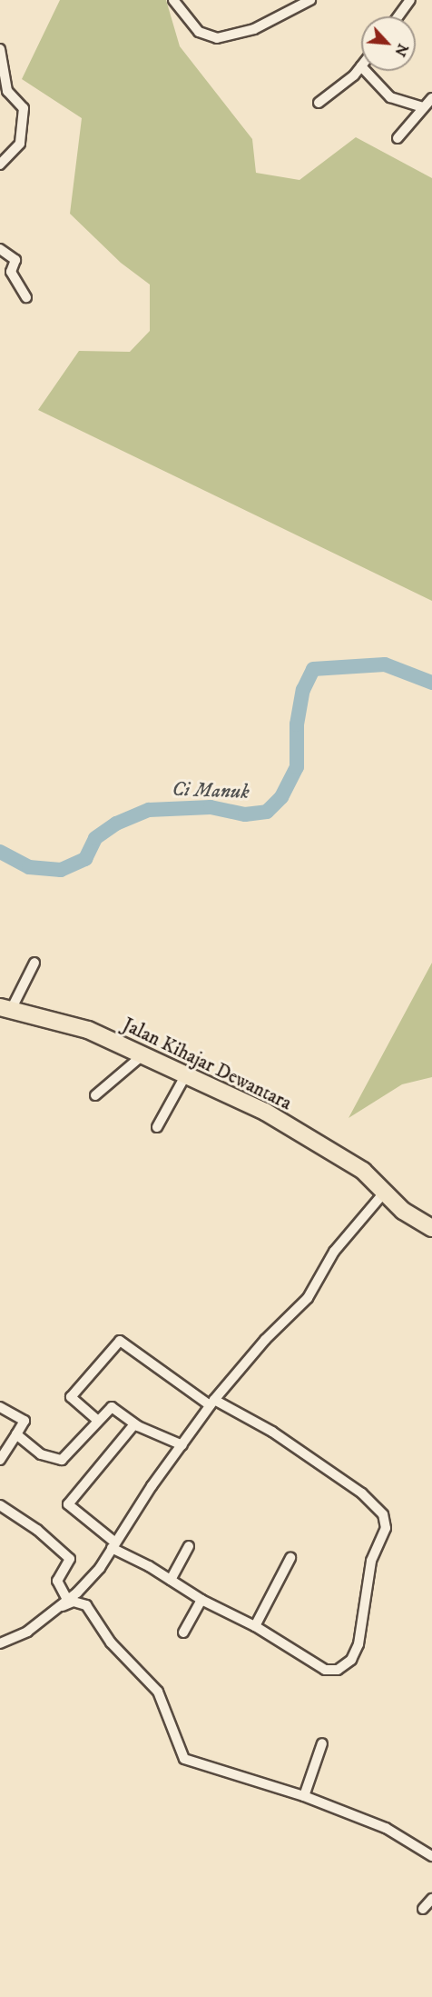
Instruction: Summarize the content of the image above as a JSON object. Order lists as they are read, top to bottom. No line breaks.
{"streets":{"main road":["Jalan Kihajar Dewantara"]},"water":["Ci Manuk"],"north":"bottom right"}
